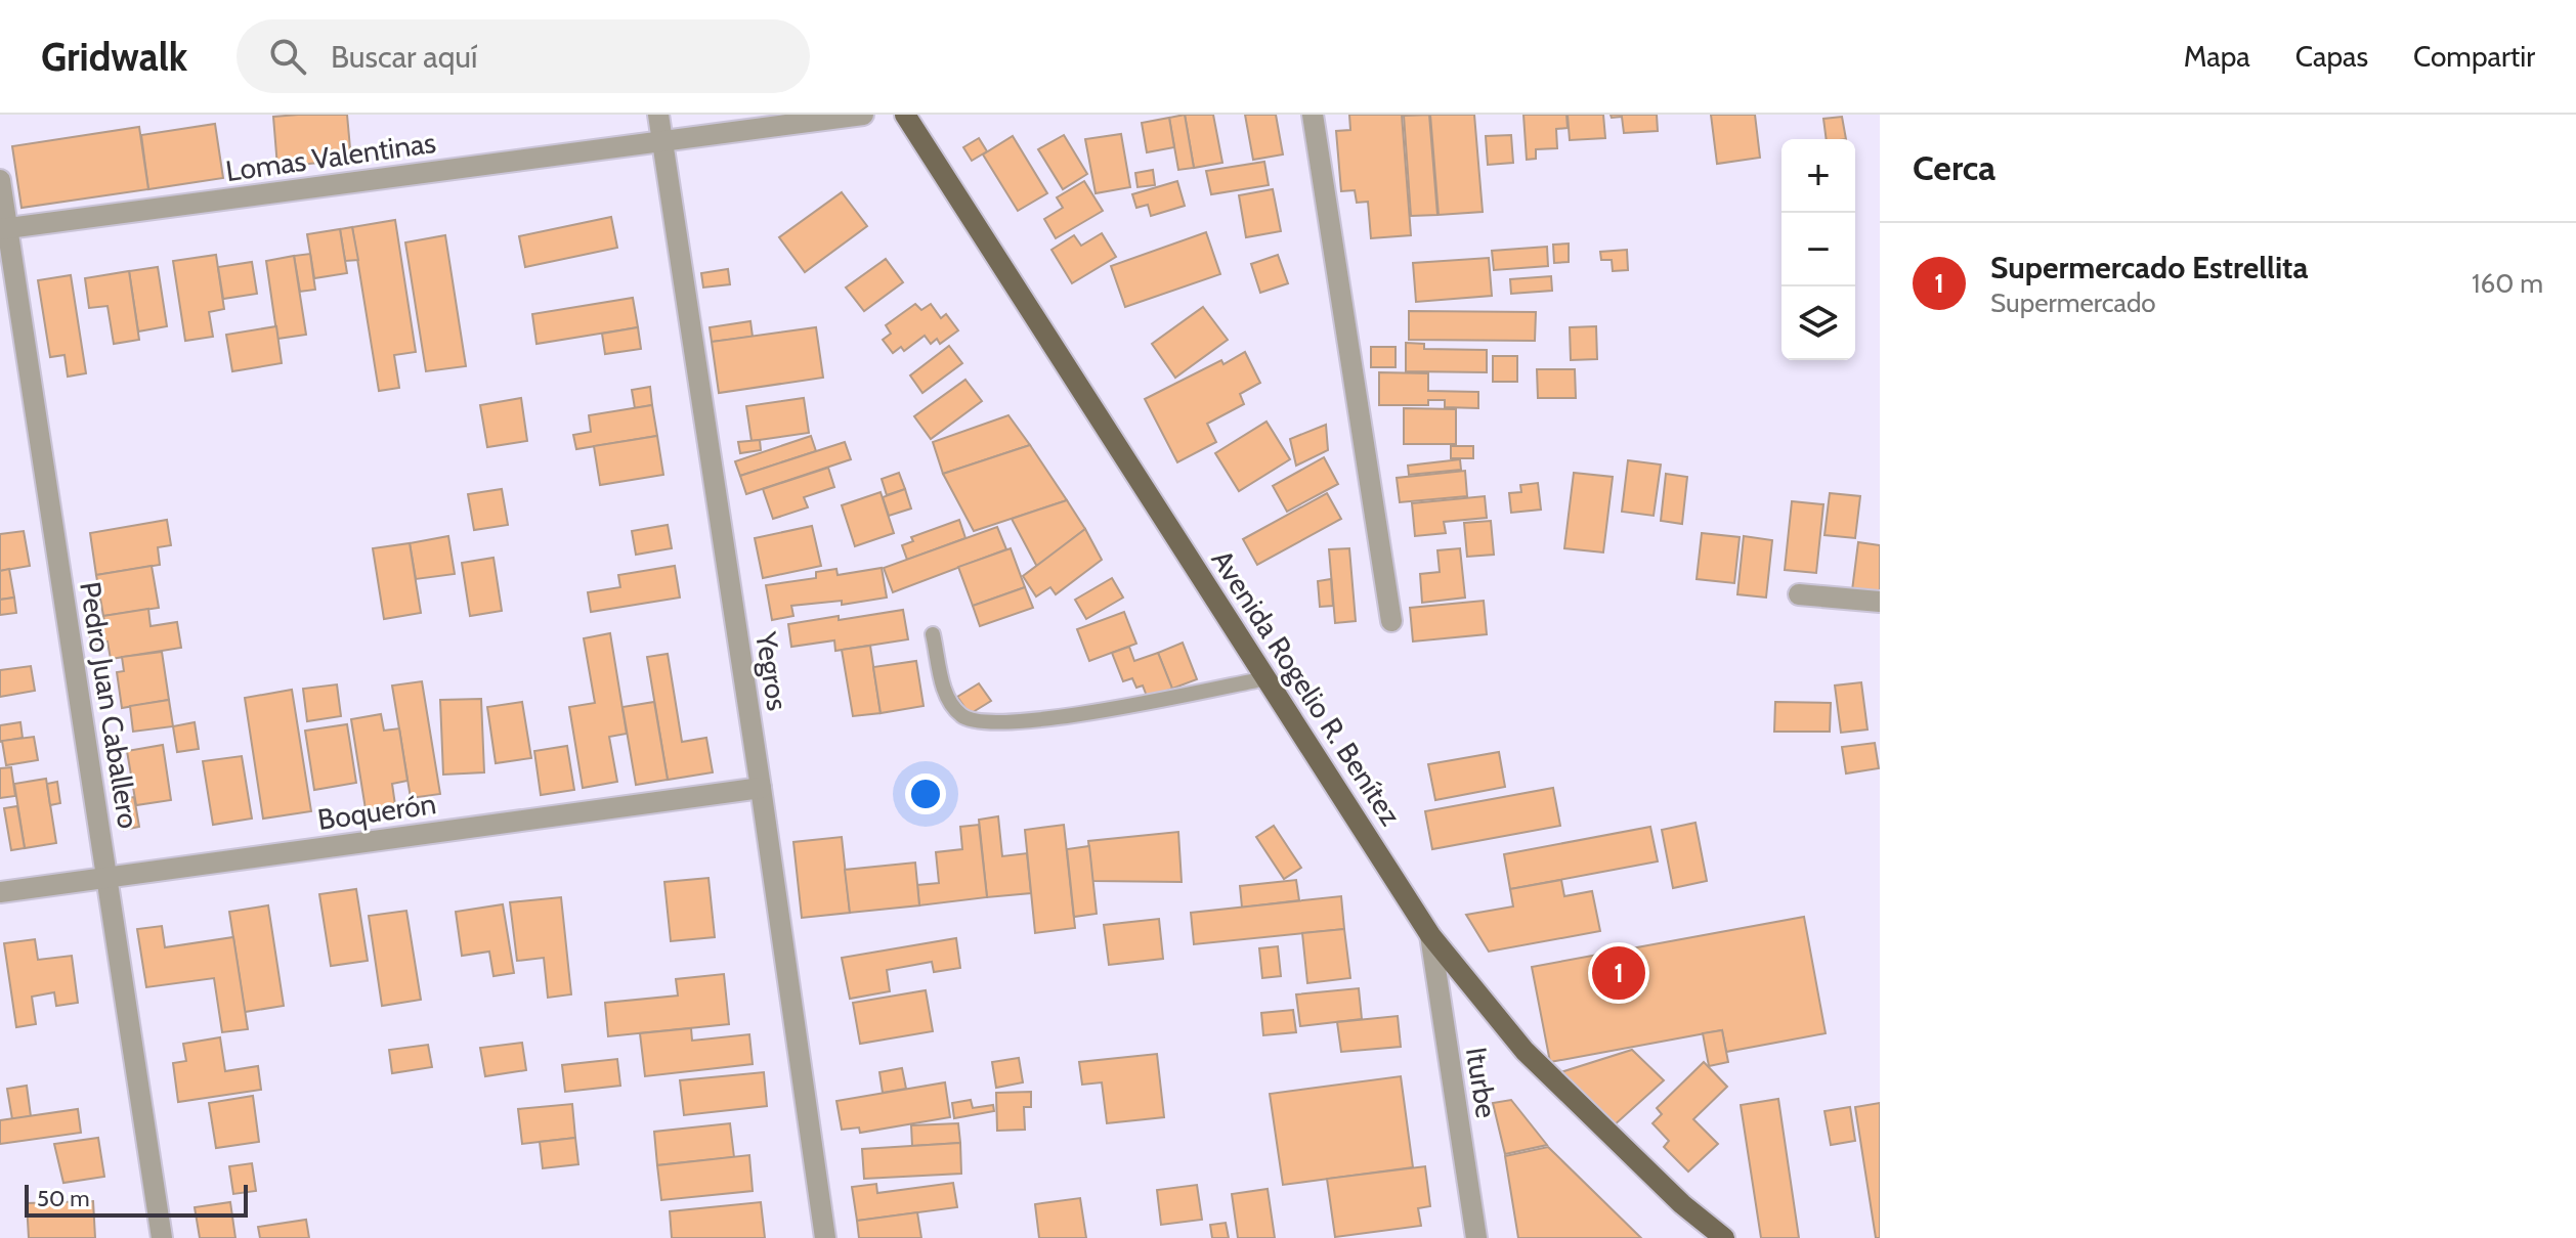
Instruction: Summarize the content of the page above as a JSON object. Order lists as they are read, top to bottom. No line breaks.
{"streets":{"main road":["Avenida Rogelio R. Benítez"],"street":["Lomas Valentinas","Yegros","Pedro Juan Caballero","Boquerón","Iturbe"]},"crossings":[["Lomas Valentinas","Yegros"],["Lomas Valentinas","Pedro Juan Caballero"],["Yegros","Boquerón"],["Avenida Rogelio R. Benítez","Iturbe"],["Pedro Juan Caballero","Boquerón"]],"scale_bar":"50 m","page":{"header":"Gridwalk","search":"Buscar aquí","nav":["Mapa","Capas","Compartir"],"heading":"Cerca","map_buttons":["+","−"],"list":[{"mark":"1","name":"Supermercado Estrellita","note":"Supermercado","value":"160 m"}],"pins":"1","scale":"50 m"}}
